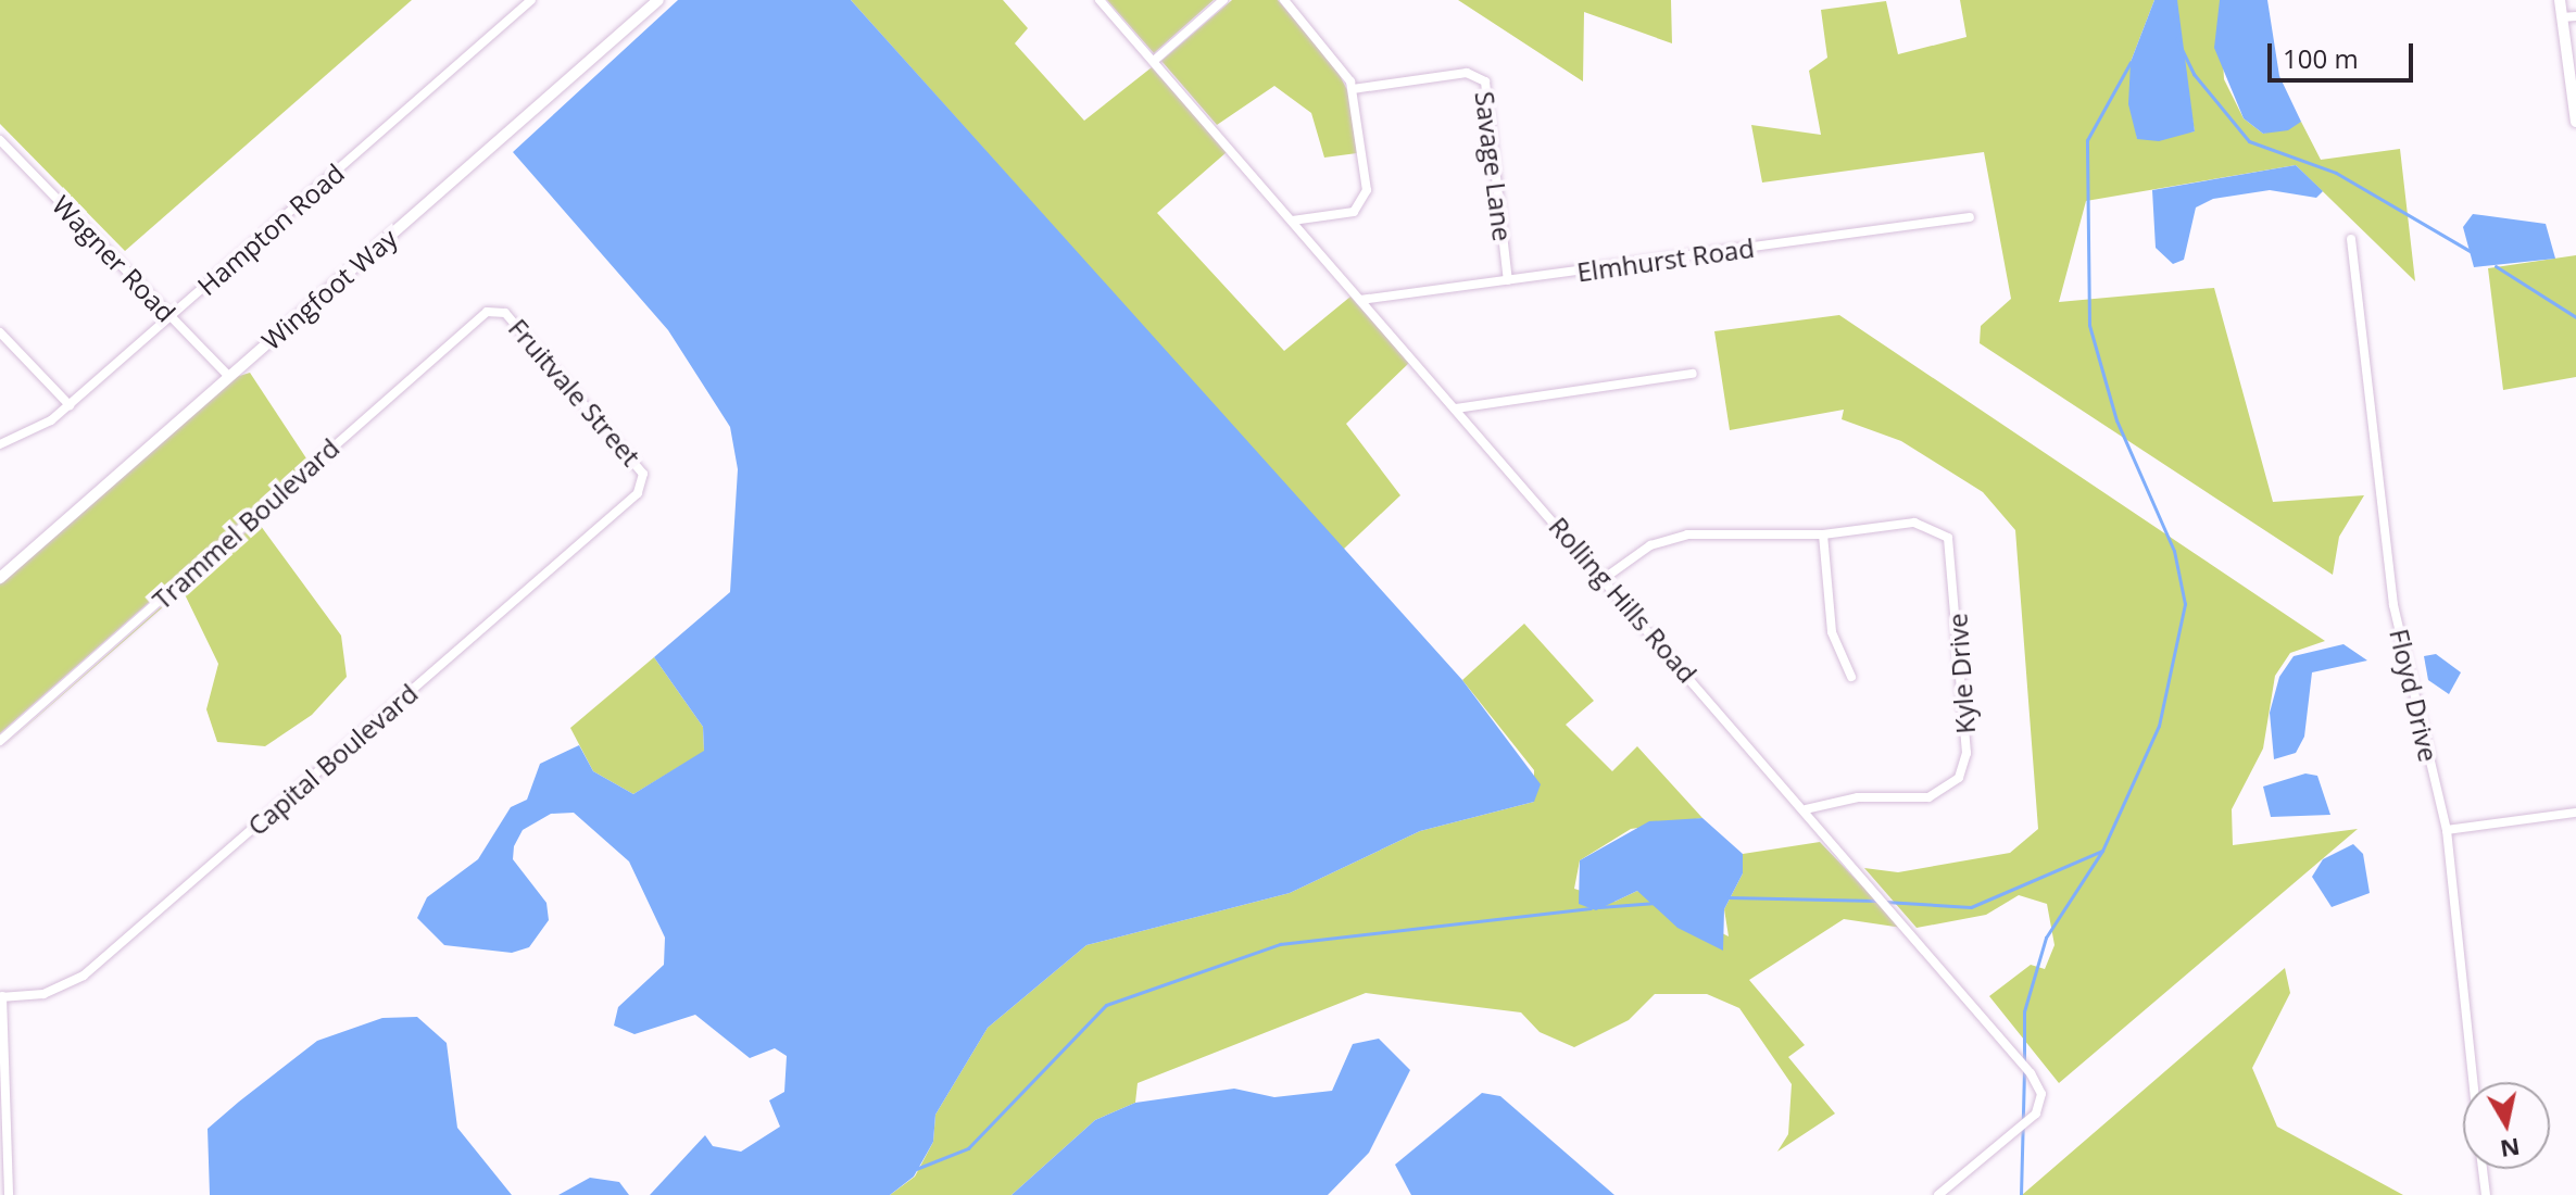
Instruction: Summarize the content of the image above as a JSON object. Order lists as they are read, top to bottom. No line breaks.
{"streets":{"street":["Savage Lane","Hampton Road","Wagner Road","Elmhurst Road","Wingfoot Way","Fruitvale Street","Trammel Boulevard","Rolling Hills Road","Kyle Drive","Floyd Drive","Capital Boulevard"]},"crossings":[["Savage Lane","Elmhurst Road"],["Hampton Road","Wagner Road"],["Wagner Road","Wingfoot Way"],["Elmhurst Road","Rolling Hills Road"],["Fruitvale Street","Trammel Boulevard"],["Fruitvale Street","Capital Boulevard"],["Rolling Hills Road","Kyle Drive"]],"scale_bar":"100 m","north":"bottom"}
